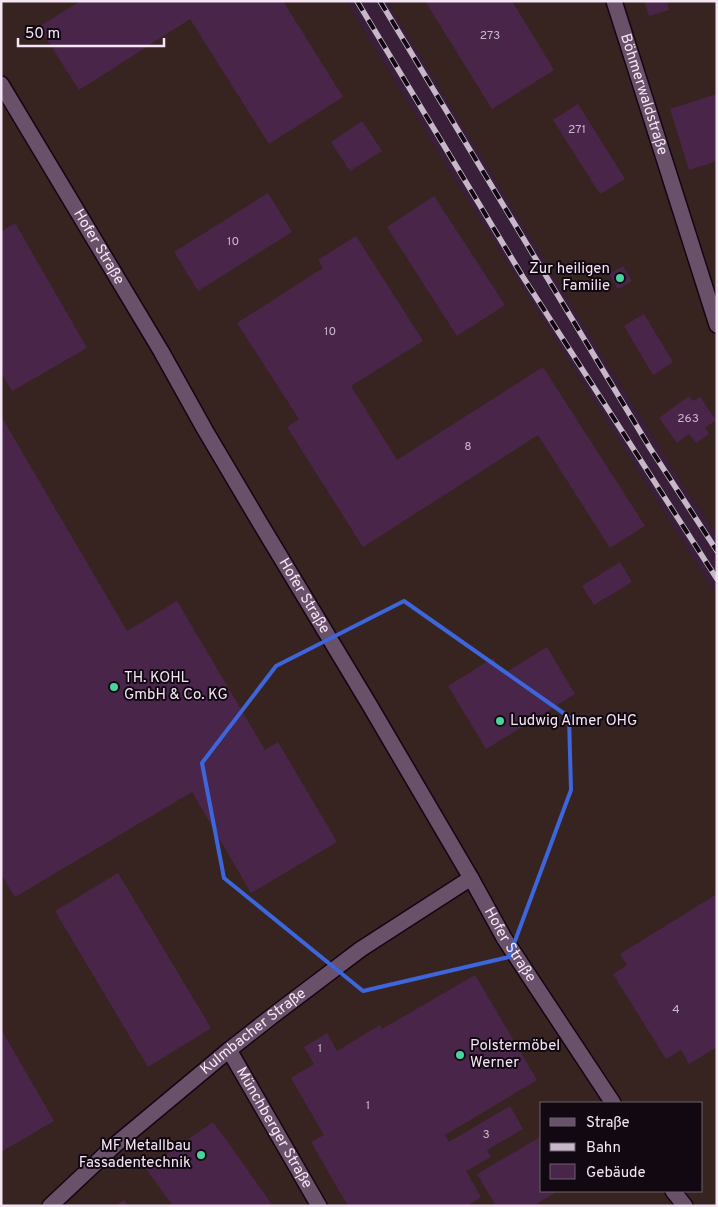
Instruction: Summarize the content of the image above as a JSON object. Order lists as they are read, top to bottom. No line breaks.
{"streets":{"street":["Böhmerwaldstraße","Hofer Straße","Kulmbacher Straße","Münchberger Straße"]},"crossings":[["Hofer Straße","Kulmbacher Straße"],["Kulmbacher Straße","Münchberger Straße"]],"places":["Zur heiligen Familie","TH. KOHL GmbH & Co. KG","Ludwig Almer OHG","Polstermöbel Werner","MF Metallbau Fassadentechnik"],"house_numbers":["273","271","10","10","263","8","4","1","1","3"],"legend":["Straße","Bahn","Gebäude"],"scale_bar":"50 m"}
